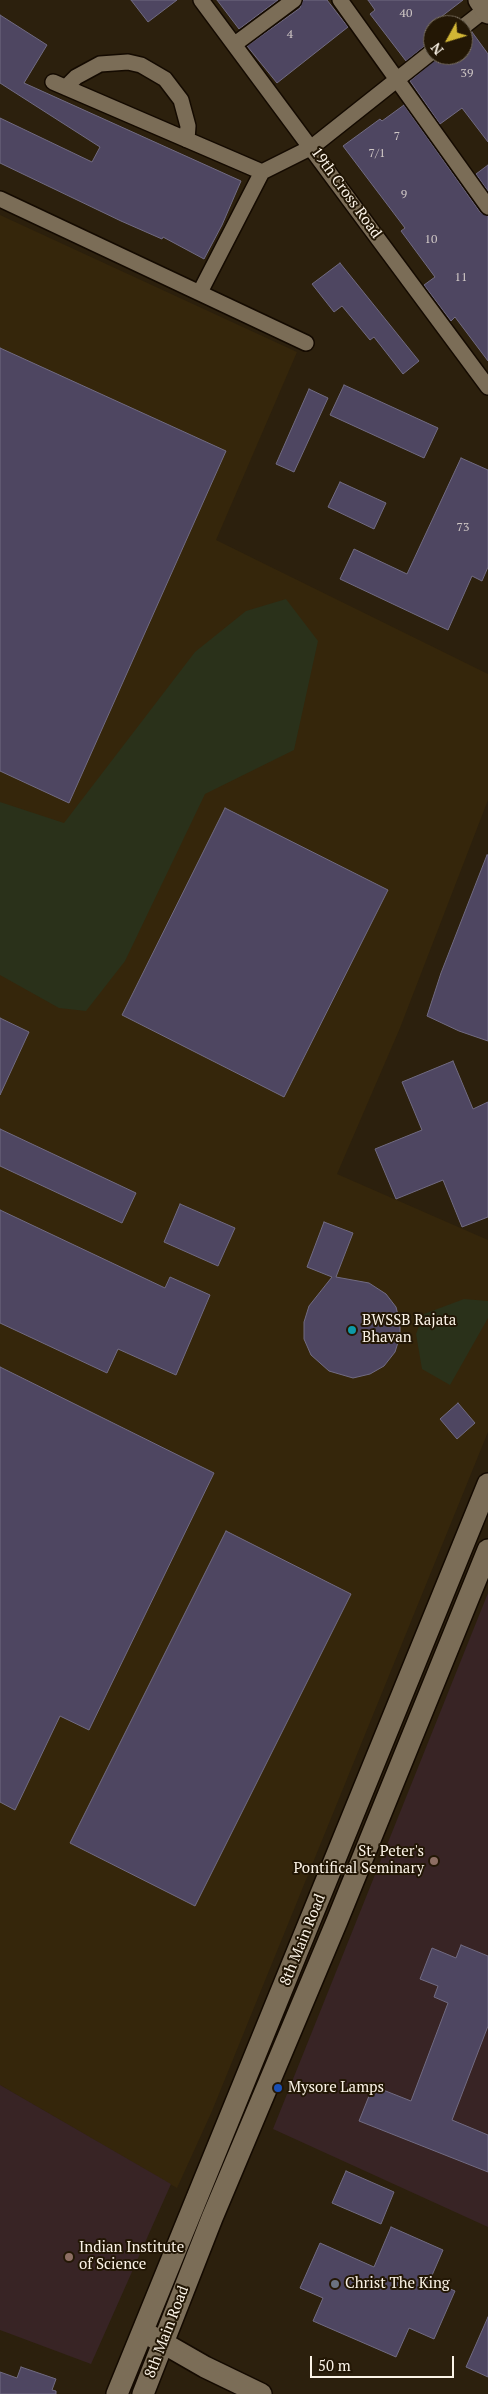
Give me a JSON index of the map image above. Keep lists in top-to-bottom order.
{
  "streets": {
    "main road": ["8th Main Road"],
    "street": ["19th Cross Road"]
  },
  "places": [
    "BWSSB Rajata Bhavan",
    "St. Peter's Pontifical Seminary",
    "Mysore Lamps",
    "Indian Institute of Science",
    "Christ The King"
  ],
  "house_numbers": [
    "40",
    "4",
    "39",
    "7",
    "7/1",
    "9",
    "10",
    "11",
    "73"
  ],
  "scale_bar": "50 m",
  "north": "bottom left"
}
